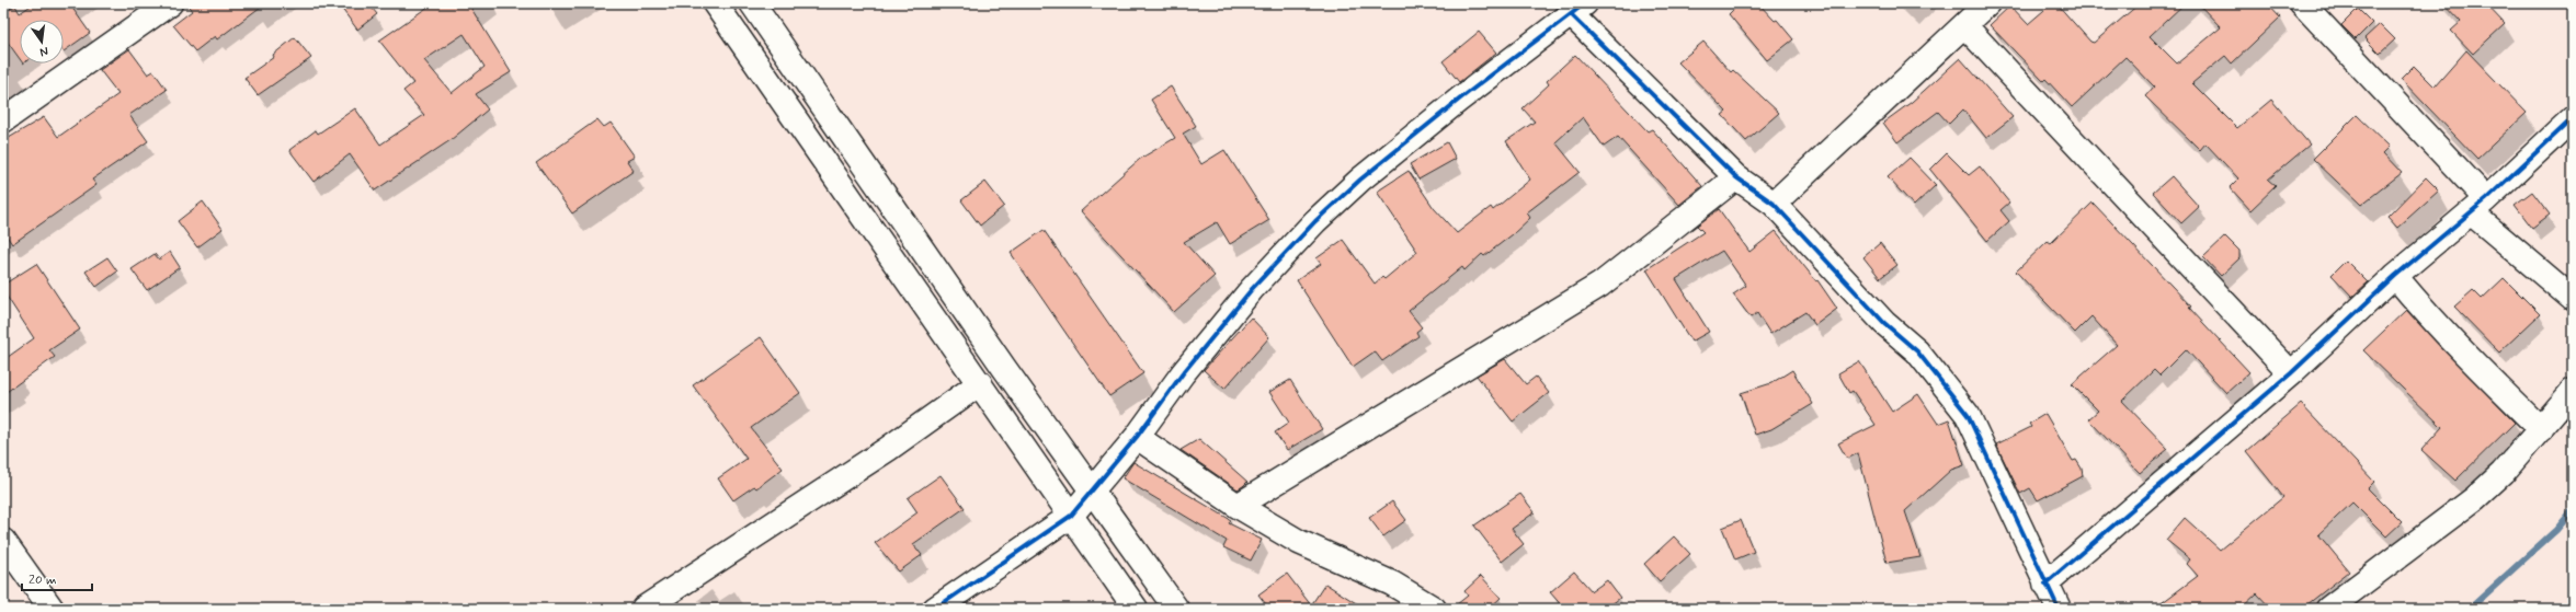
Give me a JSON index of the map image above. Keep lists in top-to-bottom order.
{
  "scale_bar": "20 m",
  "north": "bottom"
}
